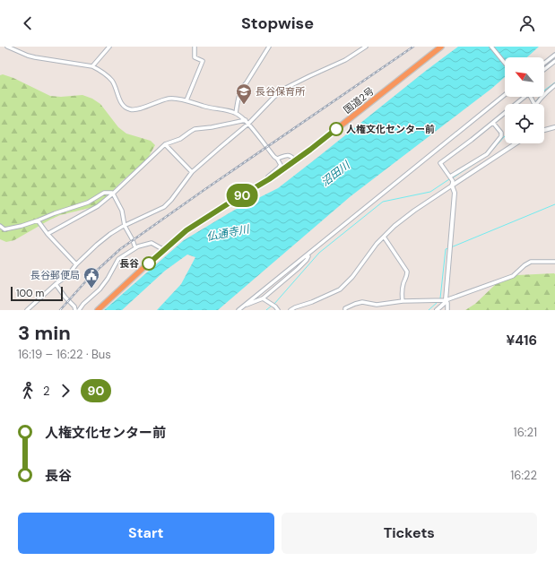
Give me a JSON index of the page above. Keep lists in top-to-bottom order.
{
  "streets": {
    "highway": ["国道2号"]
  },
  "water": ["沼田川", "仏通寺川"],
  "places": {
    "school or university": ["長谷保育所"],
    "other": ["人権文化センター前", "長谷"],
    "public building": ["長谷郵便局"]
  },
  "lines": ["bus line 90"],
  "scale_bar": "100 m",
  "north": "top left",
  "page": {
    "header": "Stopwise",
    "on_map": "90",
    "scale": "100 m",
    "heading": ["3 min", "16:19 – 16:22 · Bus", "¥416"],
    "legs": ["2", "90"],
    "list": [
      {
        "name": "人権文化センター前",
        "value": "16:21"
      },
      {
        "name": "長谷",
        "value": "16:22"
      }
    ],
    "buttons": ["Start", "Tickets"]
  }
}
